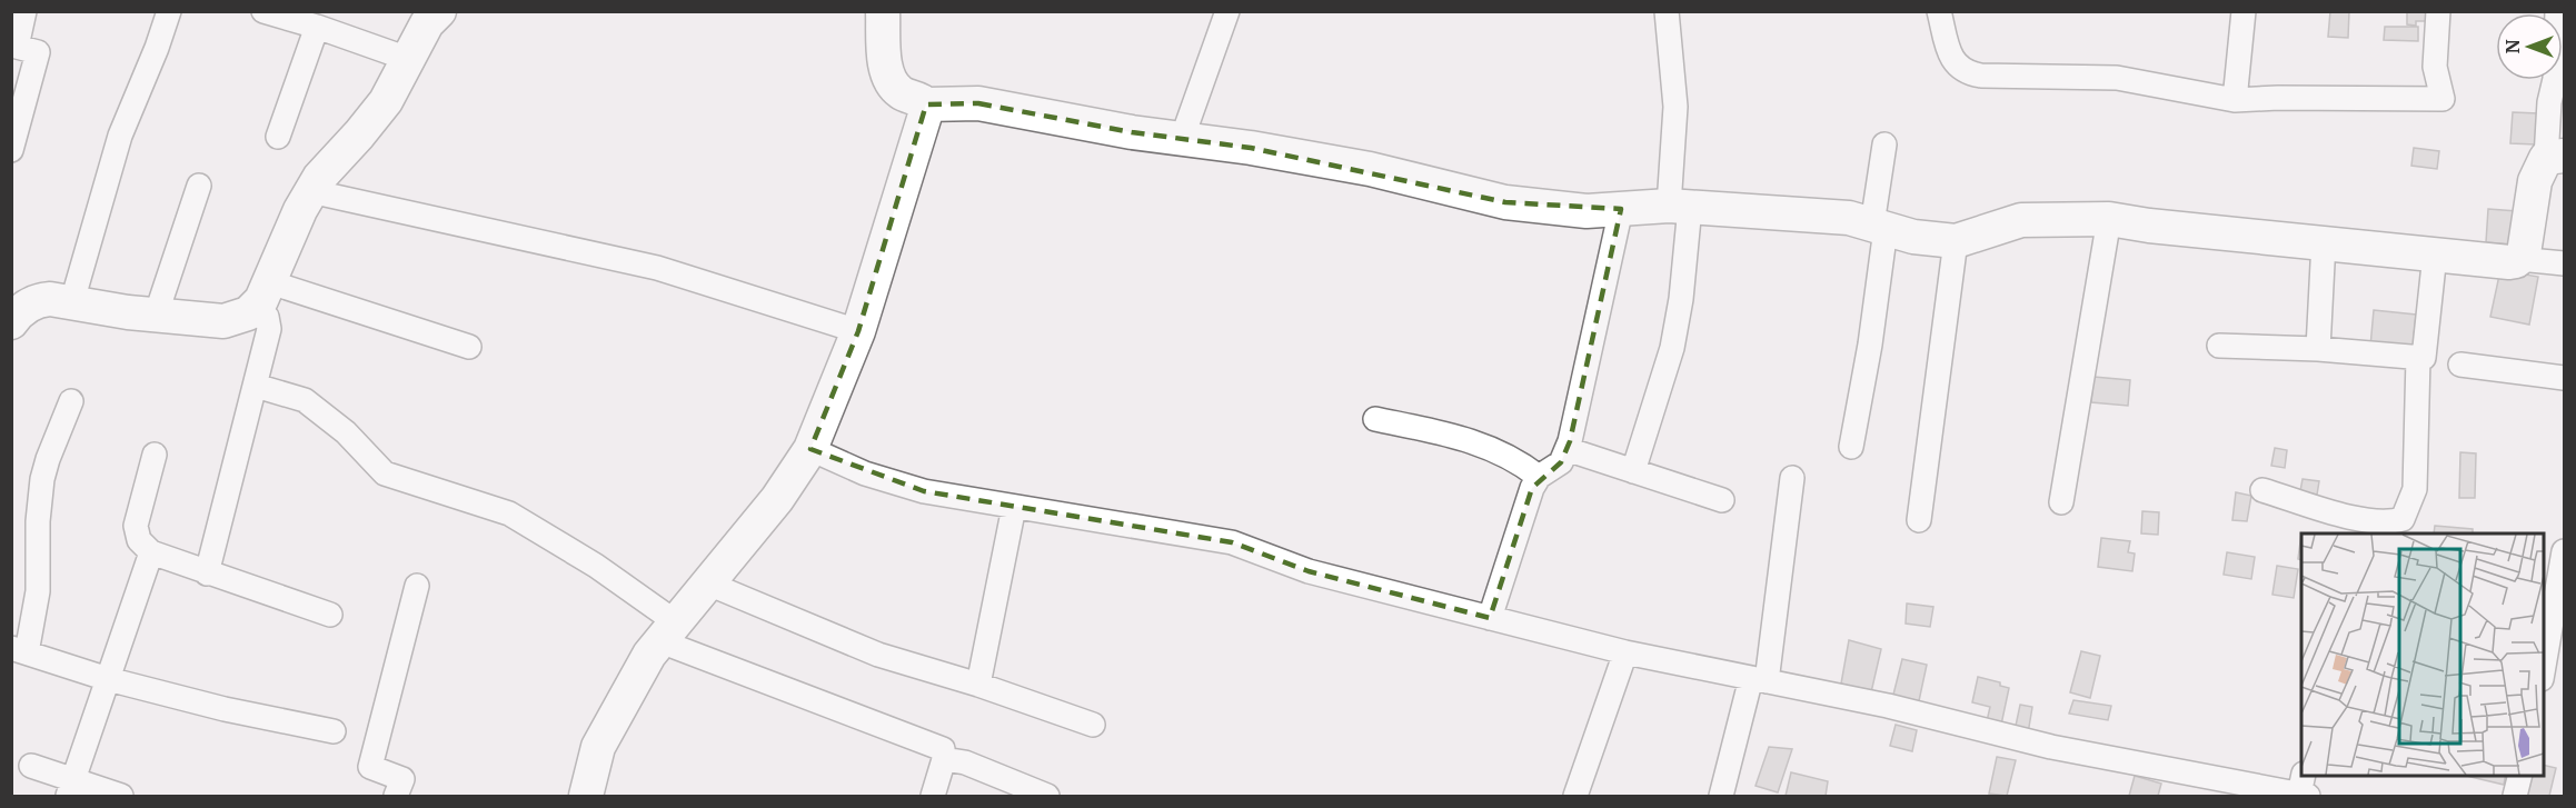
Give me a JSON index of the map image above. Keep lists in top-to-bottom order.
{
  "north": "left"
}
